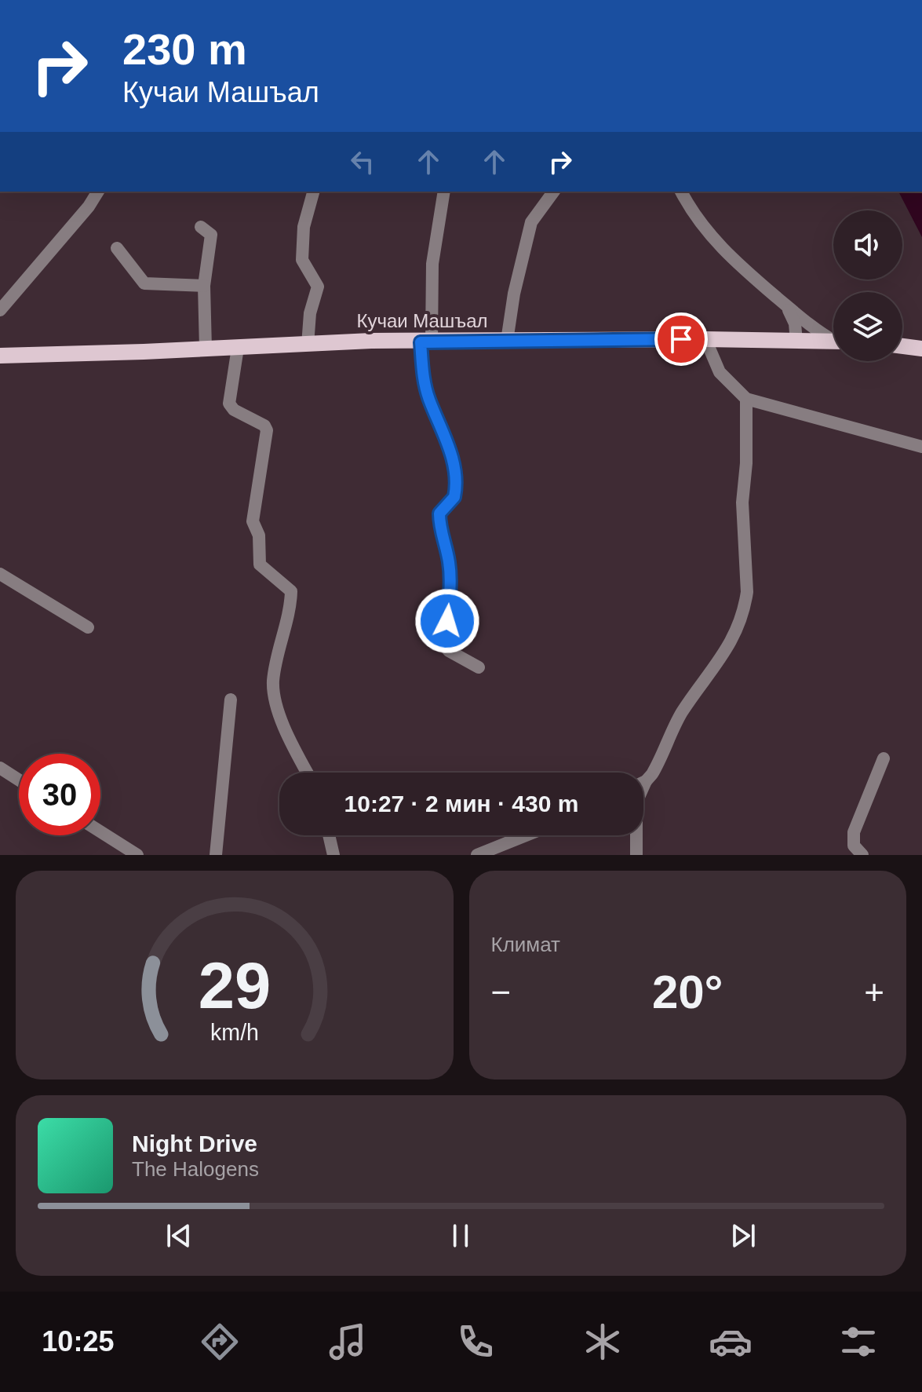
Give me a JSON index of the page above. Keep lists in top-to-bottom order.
{
  "streets": {
    "main road": ["Кучаи Машъал"]
  },
  "page": {
    "turn": ["230 m", "Кучаи Машъал"],
    "limit": "30",
    "trip": "10:27 · 2 мин · 430 m",
    "tile": "Климат",
    "heat": ["−", "20°", "+"],
    "song": ["Night Drive", "The Halogens"],
    "tabs": "10:25",
    "gauge": ["29", "km/h"]
  }
}
